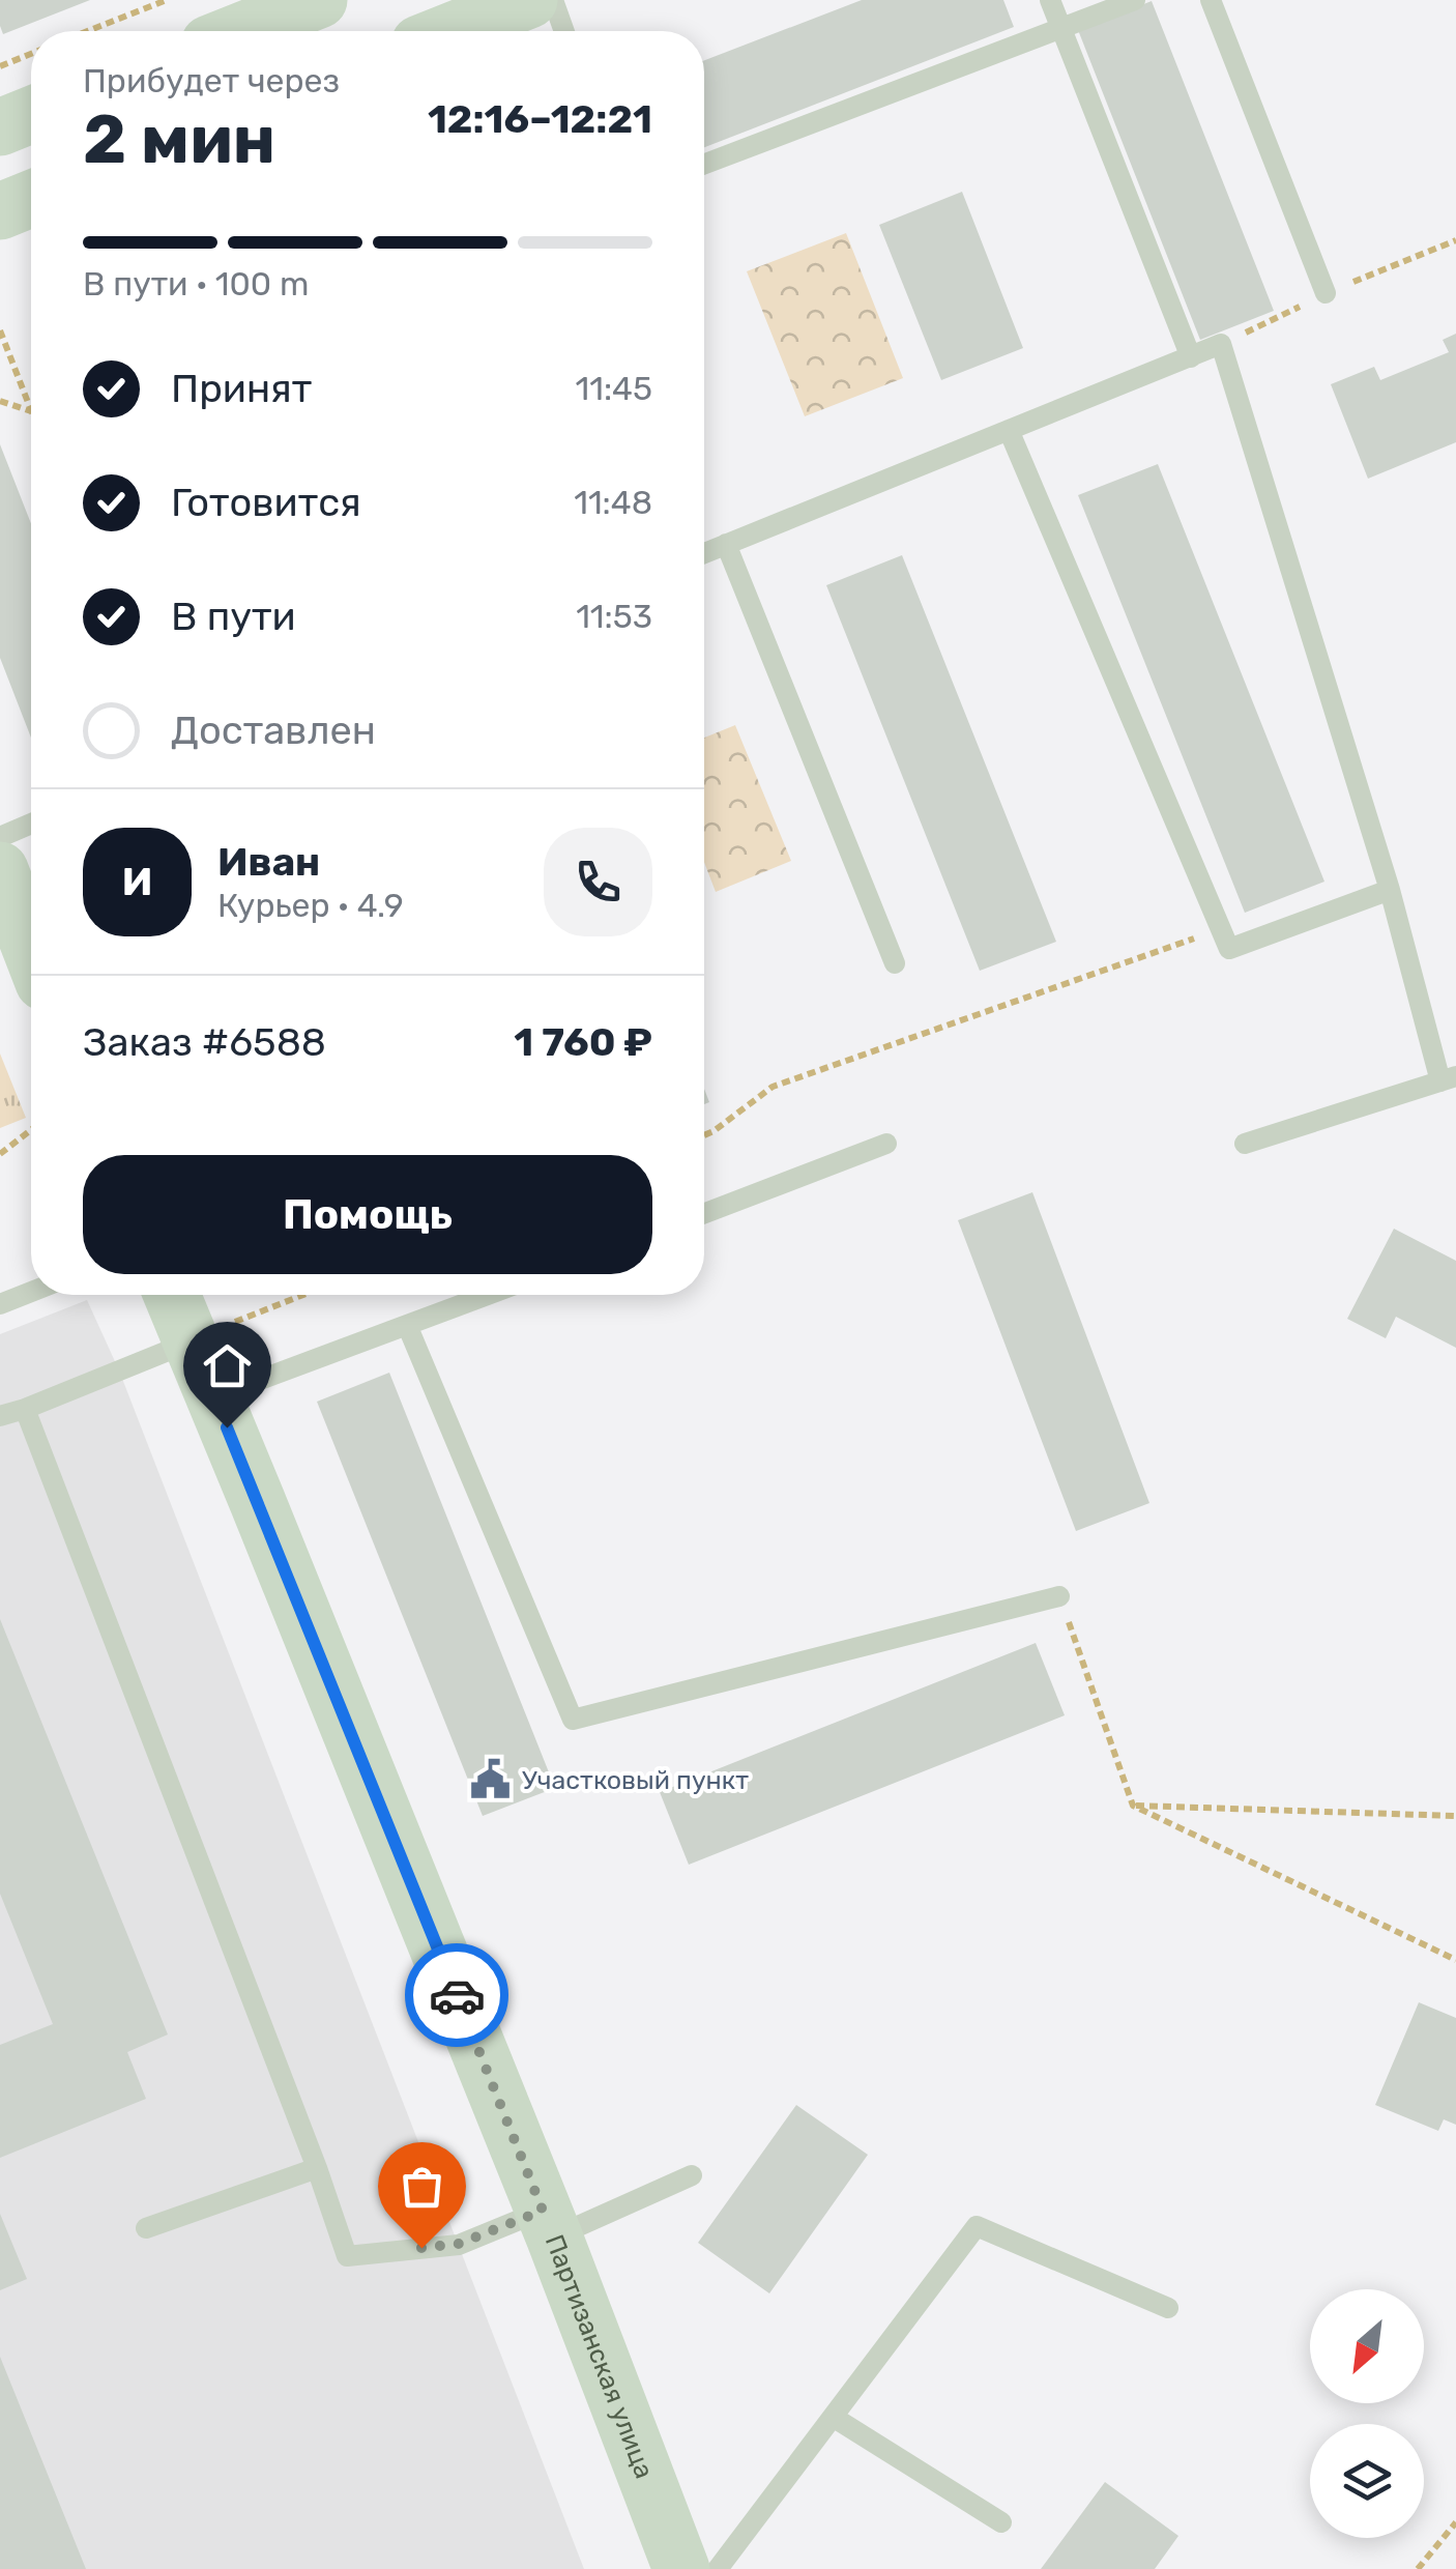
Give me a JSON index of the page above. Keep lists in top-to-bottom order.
{
  "streets": {
    "street": ["Партизанская улица"]
  },
  "places": {
    "public building": ["Участковый пункт"]
  },
  "north": "bottom left",
  "page": {
    "heading": ["2 мин", "Прибудет через", "12:16–12:21"],
    "panel": [
      "Иван",
      "Курьер · 4.9",
      "Заказ #6588",
      "1 760 ₽"
    ],
    "bar": "В пути · 100 m",
    "list": [
      ["Принят", "11:45"],
      ["Готовится", "11:48"],
      ["В пути", "11:53"],
      "Доставлен"
    ],
    "round": "И",
    "buttons": "Помощь"
  }
}
